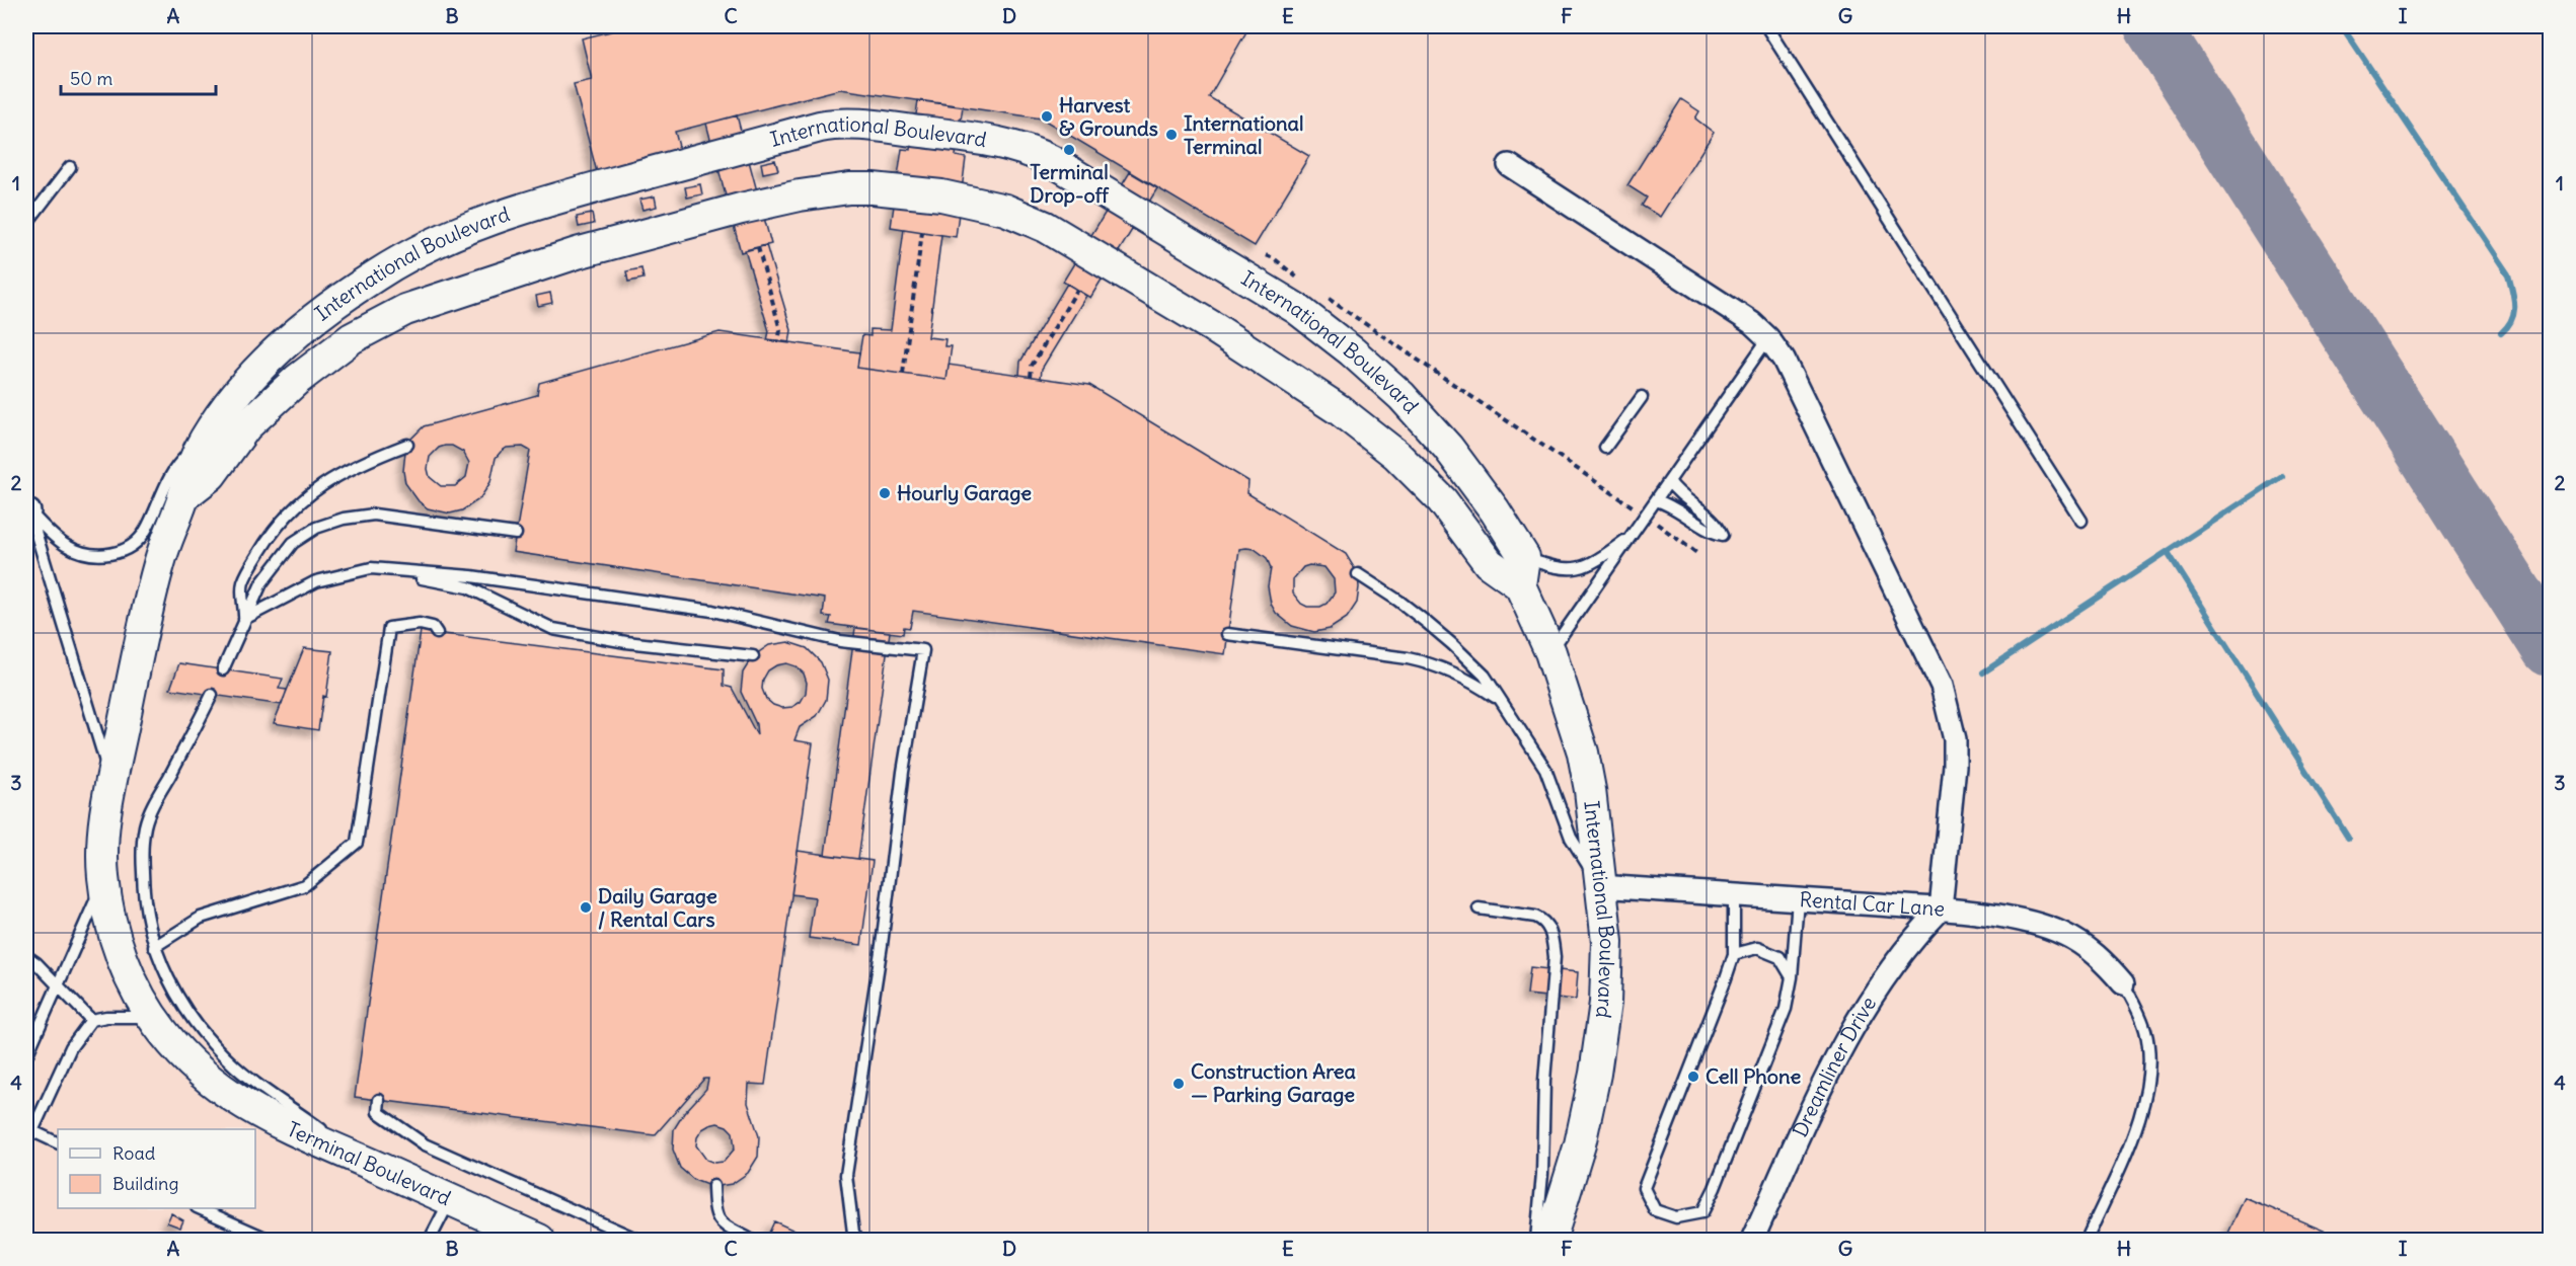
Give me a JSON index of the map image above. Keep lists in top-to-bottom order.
{
  "streets": {
    "main road": ["International Boulevard", "Terminal Boulevard"],
    "street": ["Rental Car Lane", "Dreamliner Drive"]
  },
  "crossings": [
    ["International Boulevard", "Rental Car Lane"],
    ["International Boulevard", "Terminal Boulevard"],
    ["Rental Car Lane", "Dreamliner Drive"]
  ],
  "places": [
    "Harvest & Grounds",
    "International Terminal",
    "Terminal Drop-off",
    "Hourly Garage",
    "Daily Garage / Rental Cars",
    "Cell Phone",
    "Construction Area — Parking Garage"
  ],
  "legend": ["Road", "Building"],
  "scale_bar": "50 m",
  "grid": {
    "columns": [
      "A",
      "B",
      "C",
      "D",
      "E",
      "F",
      "G",
      "H",
      "I"
    ],
    "rows": [
      "1",
      "2",
      "3",
      "4"
    ]
  }
}
